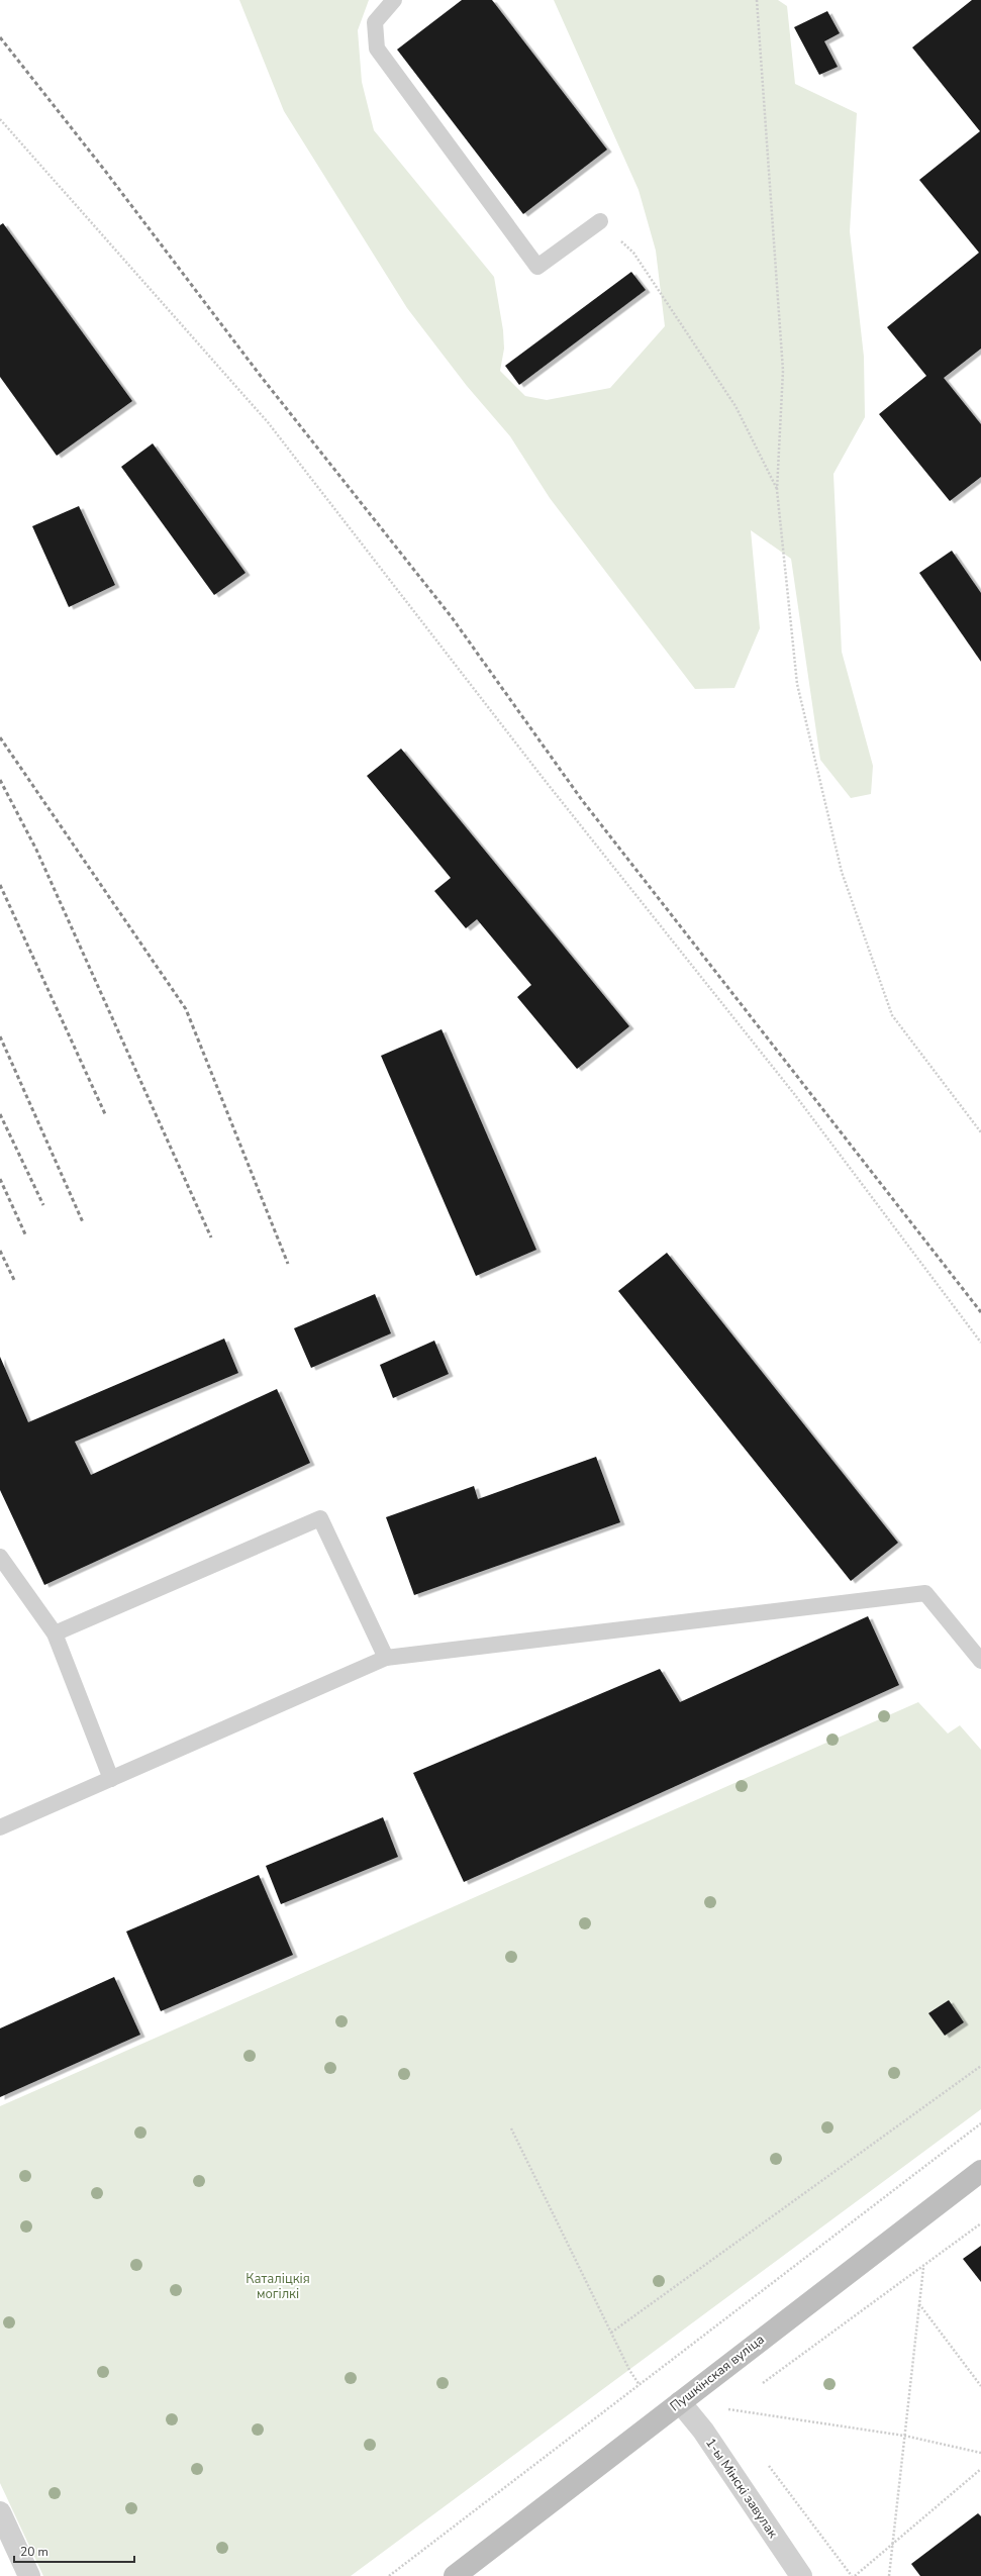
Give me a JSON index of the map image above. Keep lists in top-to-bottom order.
{
  "streets": {
    "main road": ["Пушкінская вуліца"],
    "street": ["1-ы Мінскі завулак"]
  },
  "crossings": [
    ["Пушкінская вуліца", "1-ы Мінскі завулак"]
  ],
  "parks": ["Каталіцкія могілкі"],
  "scale_bar": "20 m"
}
